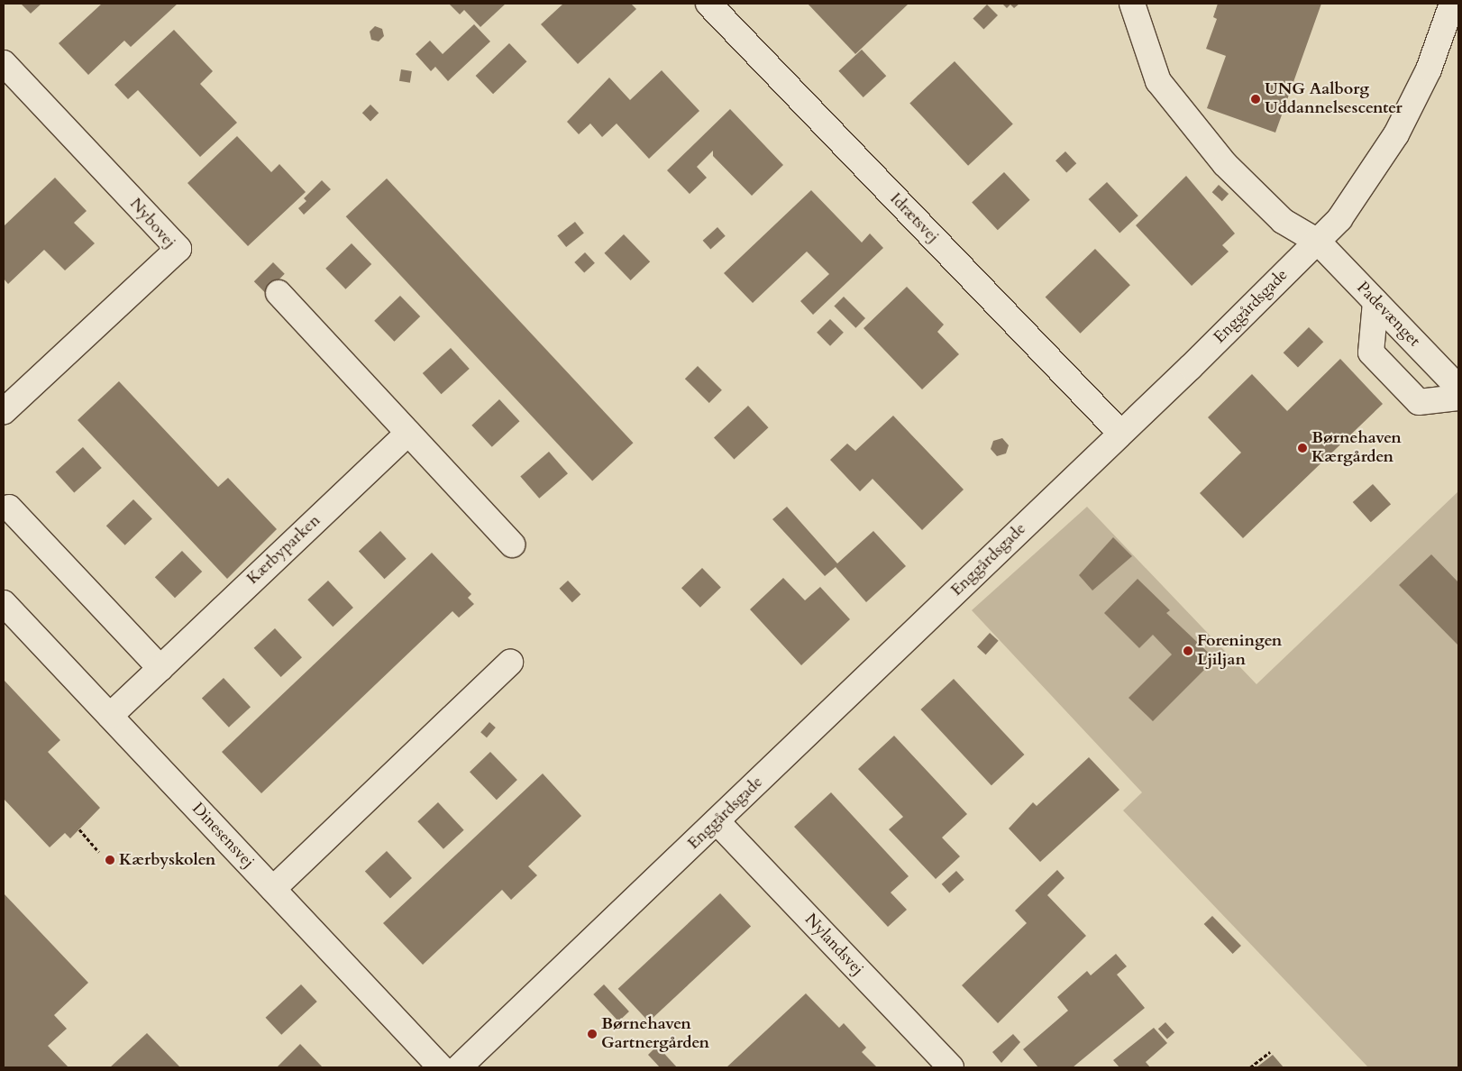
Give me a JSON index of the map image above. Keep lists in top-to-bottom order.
{
  "streets": {
    "street": [
      "Idrætsvej",
      "Nybovej",
      "Enggårdsgade",
      "Padevænget",
      "Kærbyparken",
      "Dinesensvej",
      "Nylandsvej"
    ]
  },
  "crossings": [
    ["Idrætsvej", "Enggårdsgade"],
    ["Enggårdsgade", "Padevænget"],
    ["Enggårdsgade", "Nylandsvej"],
    ["Kærbyparken", "Dinesensvej"]
  ],
  "places": [
    "UNG Aalborg Uddannelsescenter",
    "Børnehaven Kærgården",
    "Foreningen Ljiljan",
    "Kærbyskolen",
    "Børnehaven Gartnergården"
  ]
}
